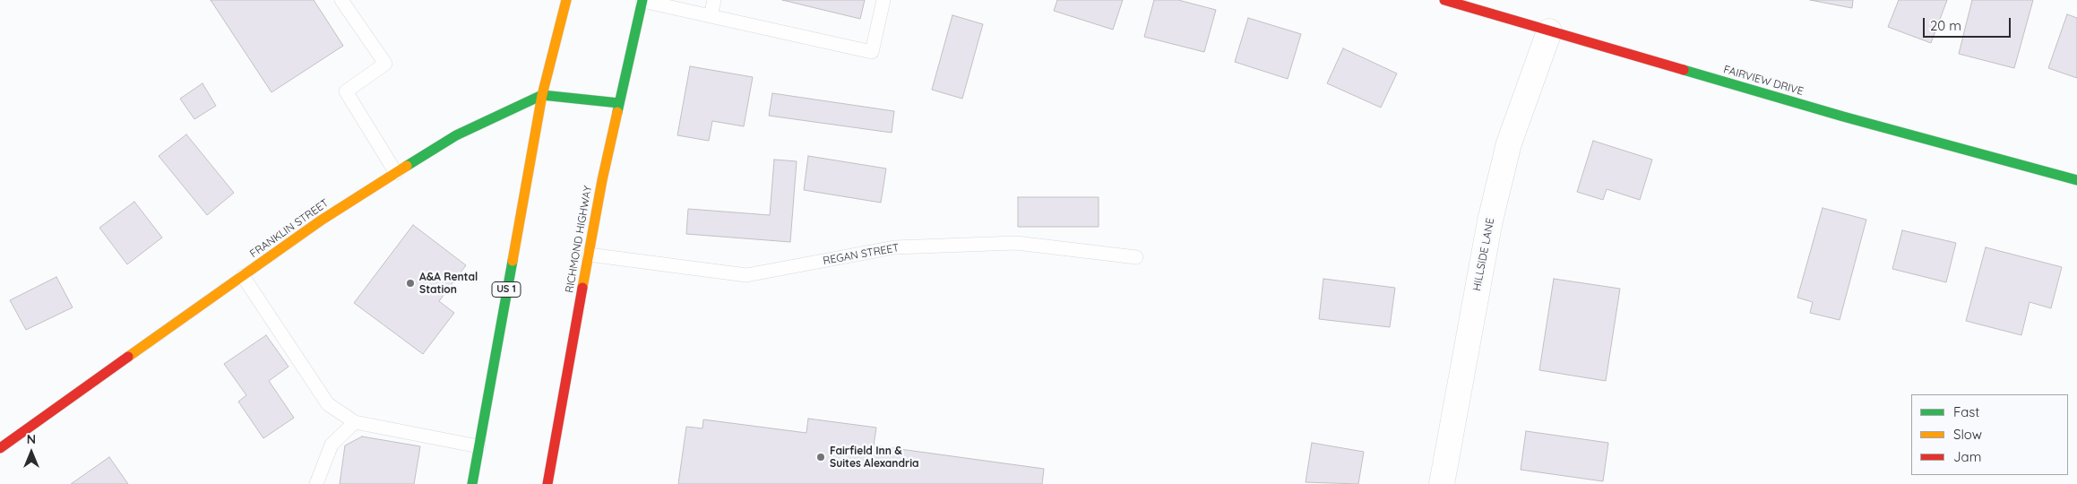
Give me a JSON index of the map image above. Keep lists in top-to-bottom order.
{
  "streets": {
    "main road": [
      "FAIRVIEW DRIVE",
      "FRANKLIN STREET",
      "RICHMOND HIGHWAY",
      "US 1"
    ],
    "street": ["HILLSIDE LANE"],
    "lane": ["REGAN STREET"]
  },
  "crossings": [
    ["FAIRVIEW DRIVE", "HILLSIDE LANE"],
    ["FRANKLIN STREET", "US 1"],
    ["RICHMOND HIGHWAY", "REGAN STREET"]
  ],
  "places": ["A&A Rental Station", "Fairfield Inn & Suites Alexandria"],
  "legend": ["Fast", "Slow", "Jam"],
  "scale_bar": "20 m",
  "north": "top"
}
